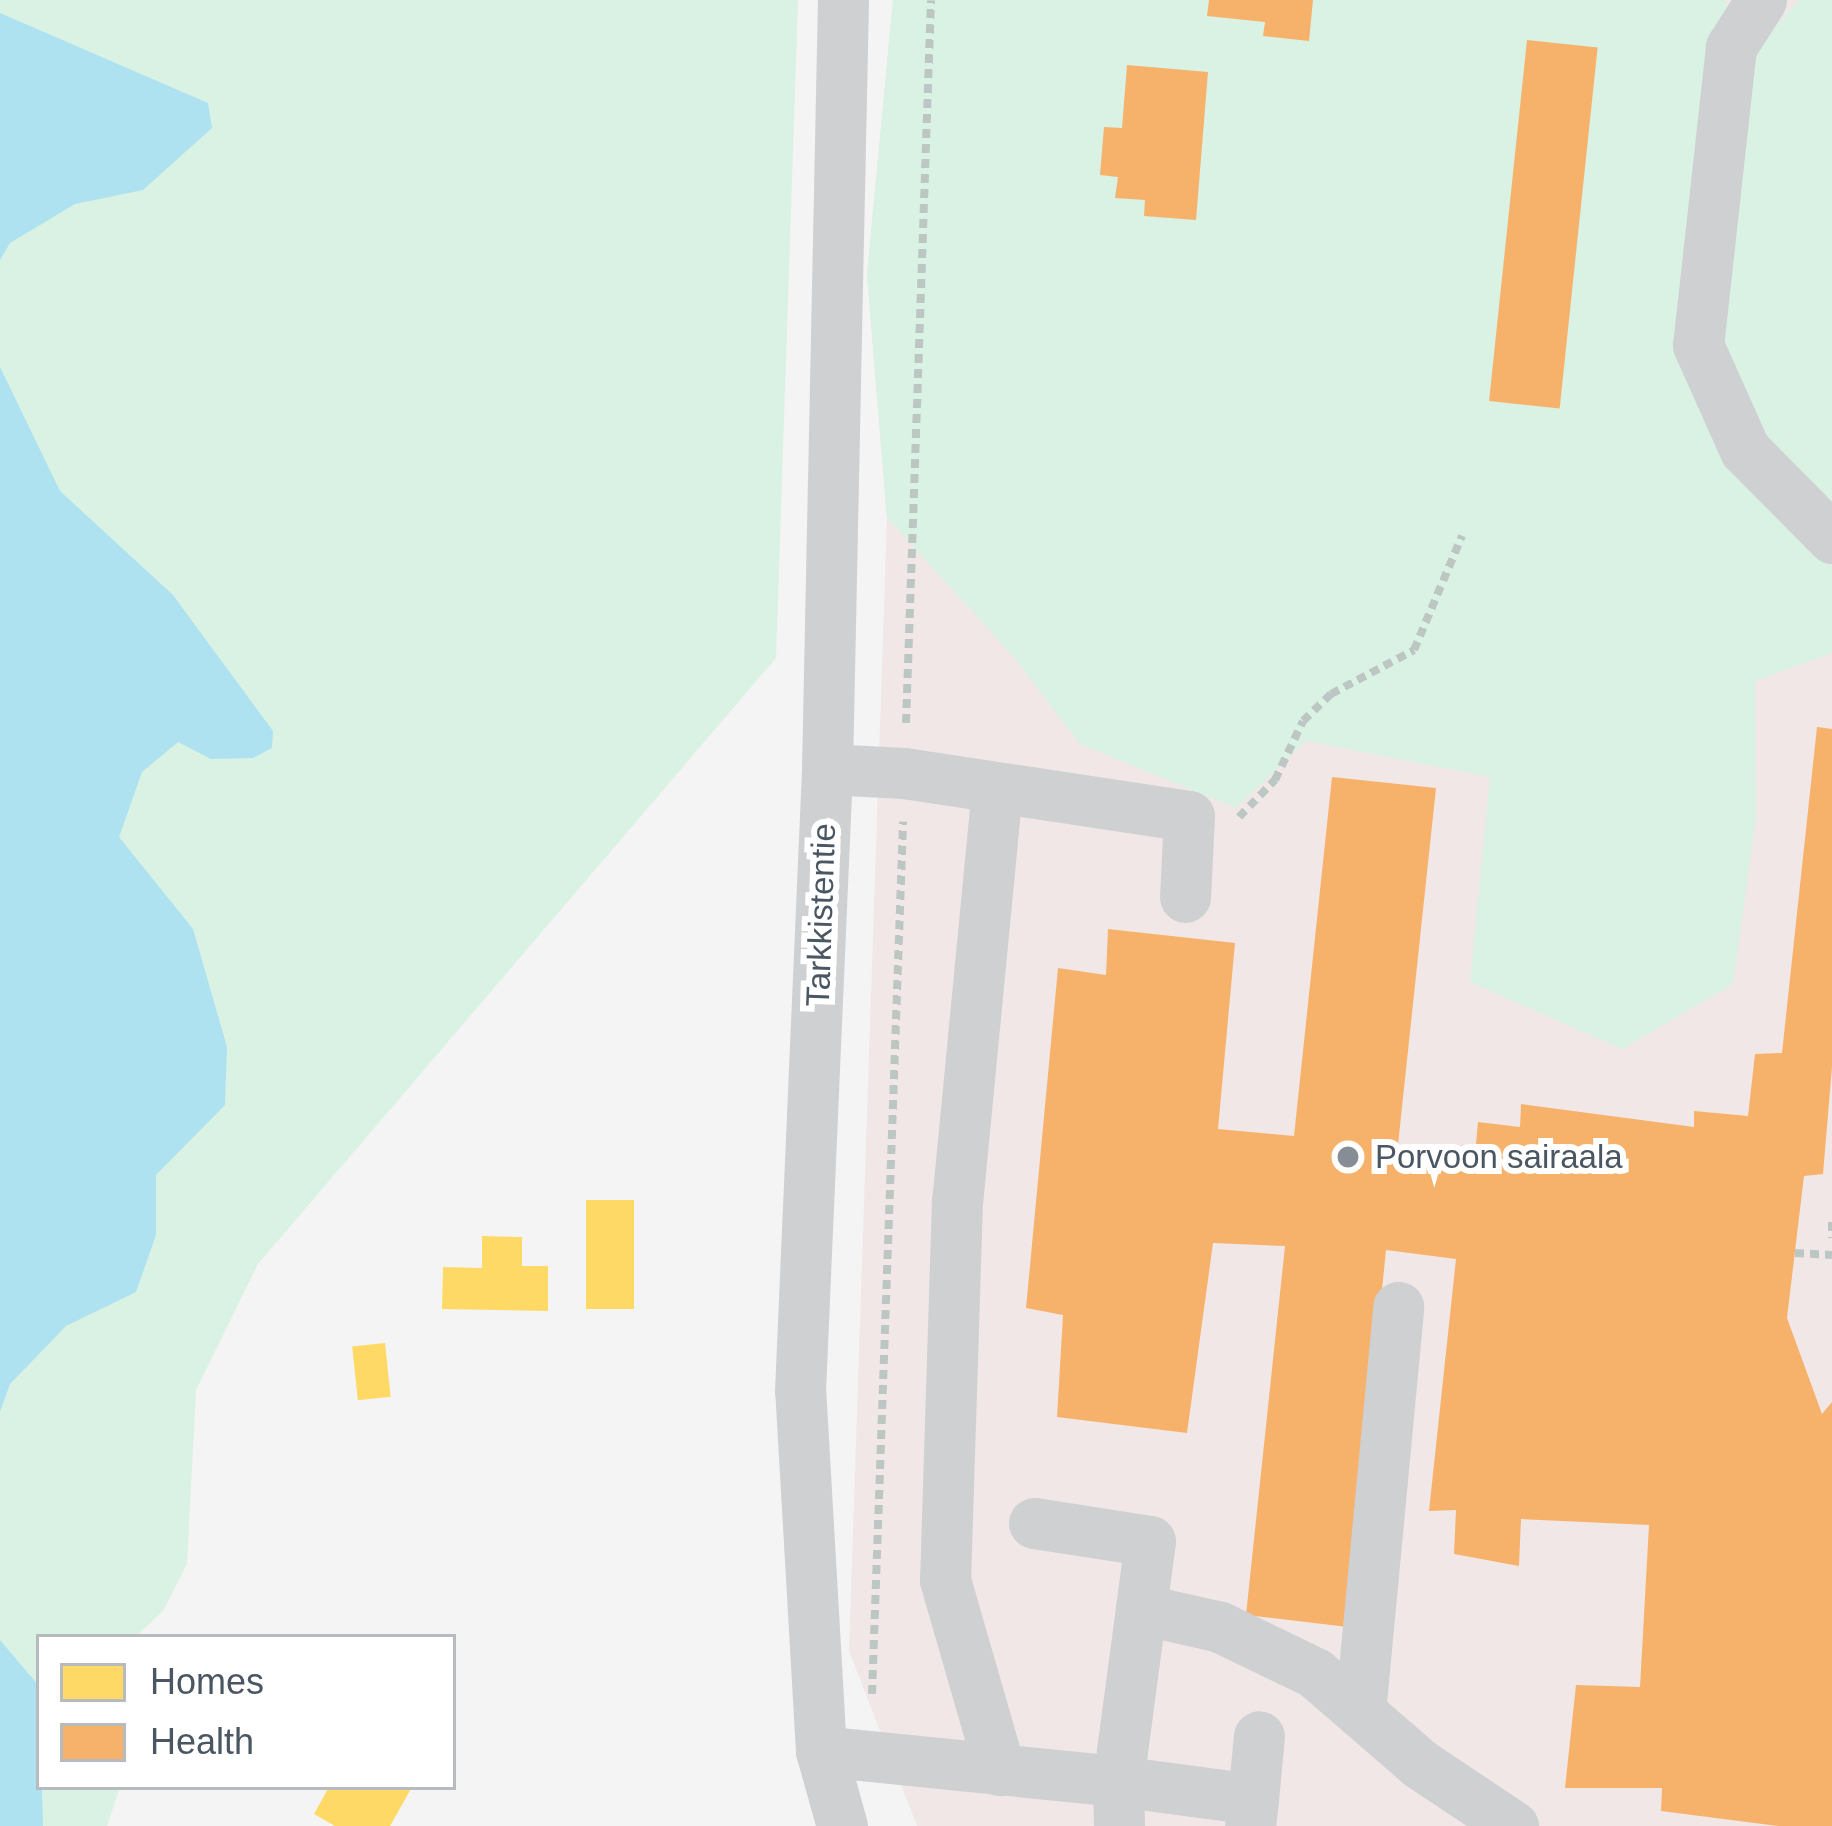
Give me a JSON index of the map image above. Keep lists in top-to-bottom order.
{
  "streets": {
    "street": ["Tarkkistentie"]
  },
  "places": ["Porvoon sairaala"],
  "legend": ["Homes", "Health"]
}
